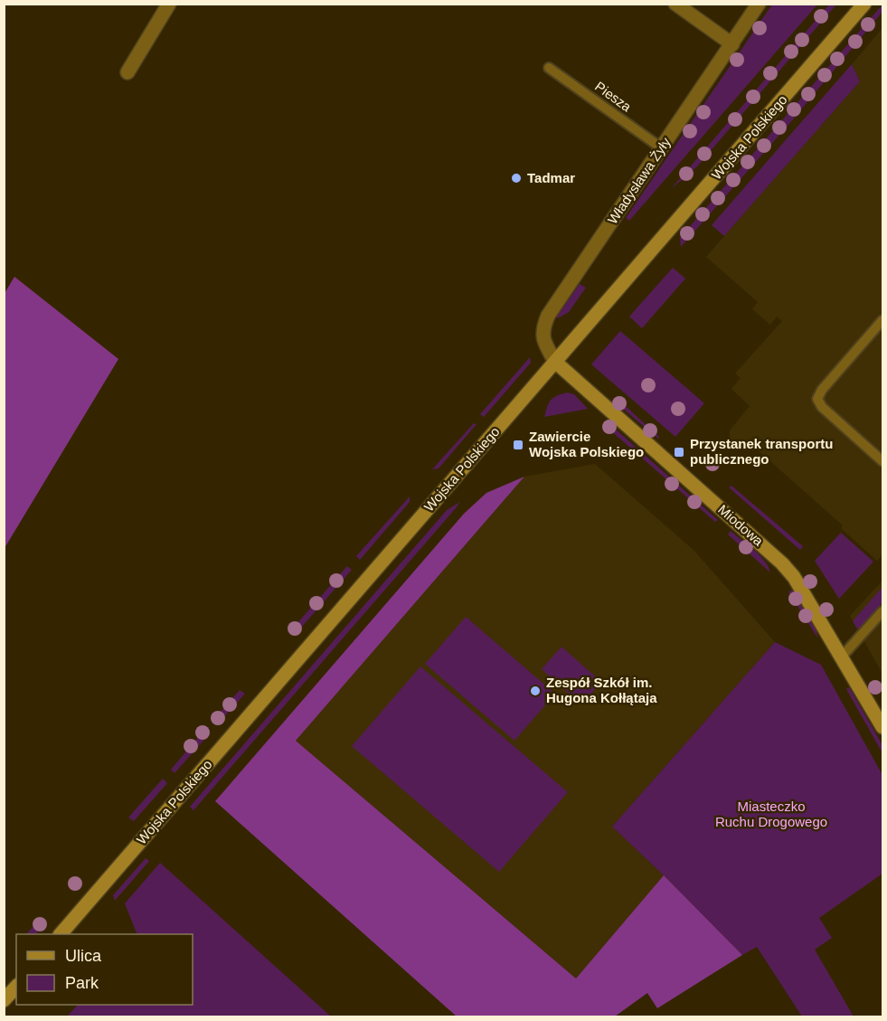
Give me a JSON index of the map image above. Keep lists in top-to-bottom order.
{
  "streets": {
    "main road": ["Wojska Polskiego", "Miodowa"],
    "street": ["Władysława Żyły"],
    "lane": ["Piesza"]
  },
  "crossings": [
    ["Piesza", "Władysława Żyły"],
    ["Wojska Polskiego", "Władysława Żyły"],
    ["Wojska Polskiego", "Miodowa"],
    ["Władysława Żyły", "Miodowa"]
  ],
  "parks": ["Miasteczko Ruchu Drogowego"],
  "places": {
    "other": ["Tadmar", "Zespół Szkół im. Hugona Kołłątaja"],
    "transit": ["Zawiercie Wojska Polskiego", "Przystanek transportu publicznego"]
  },
  "legend": ["Ulica", "Park"]
}
